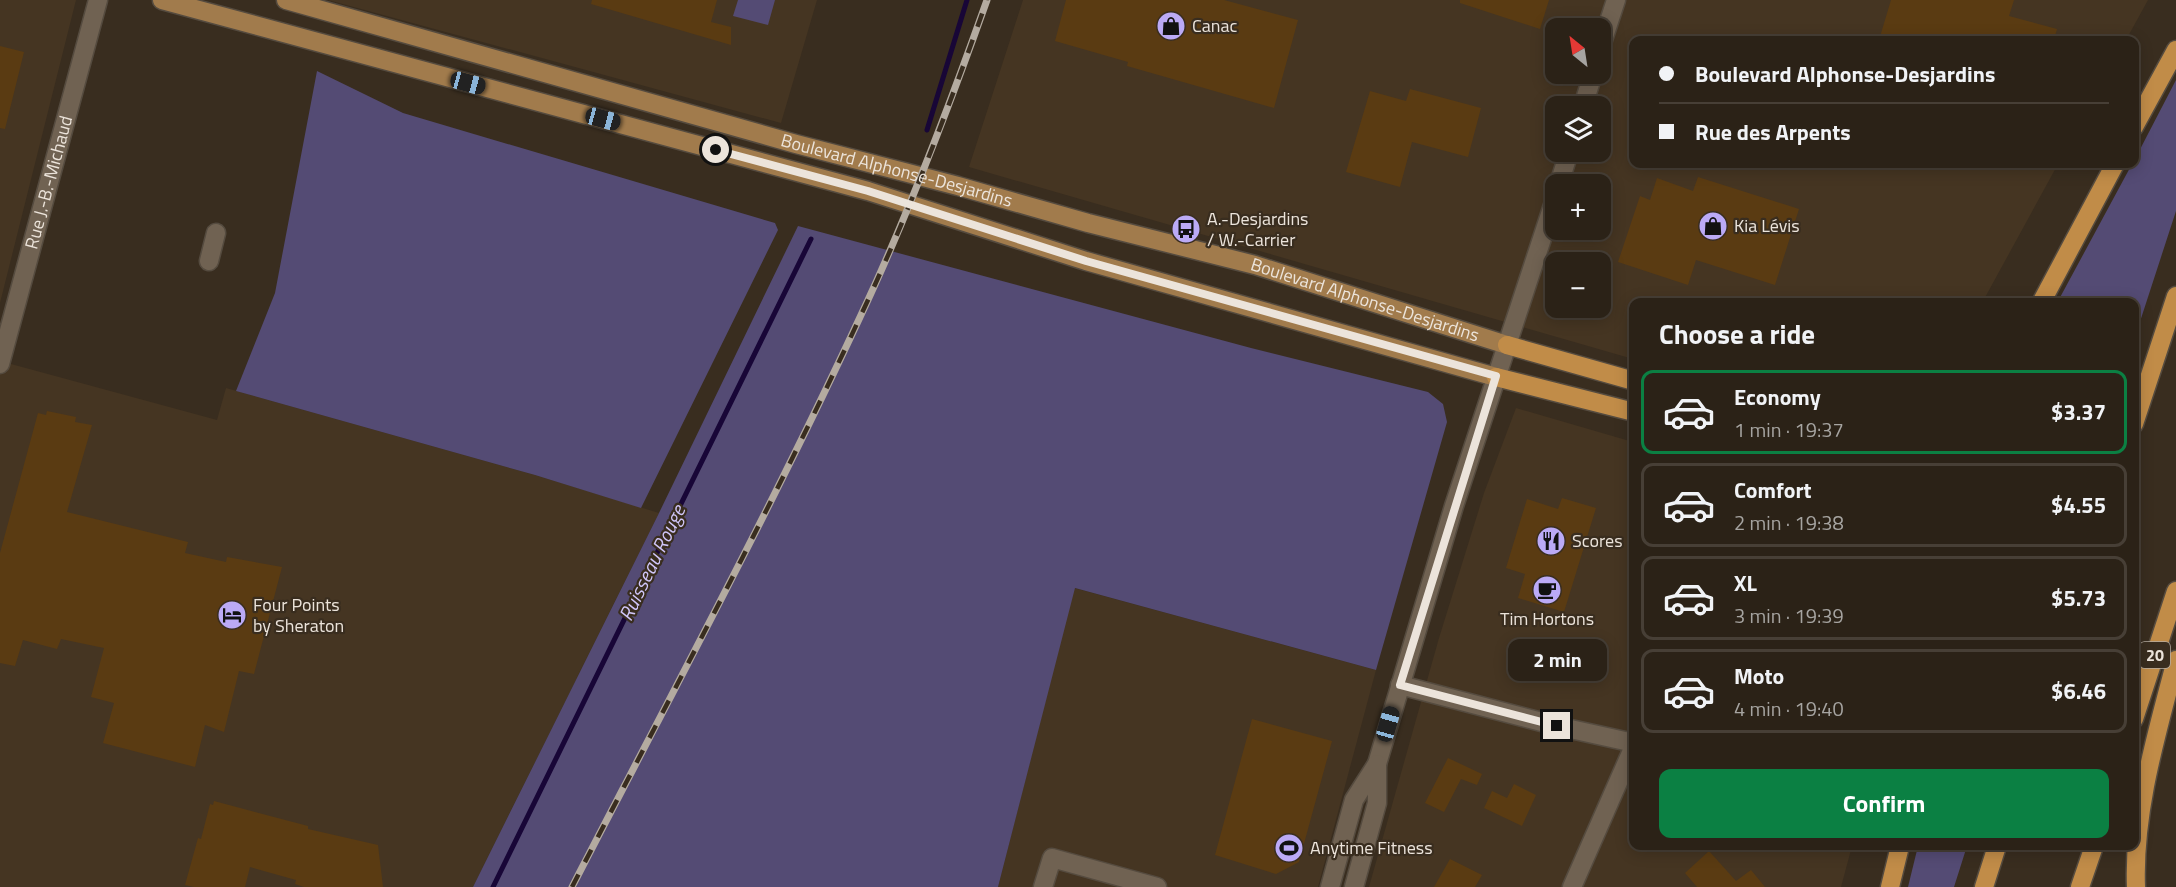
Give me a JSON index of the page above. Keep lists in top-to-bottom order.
{
  "streets": {
    "highway": ["20"],
    "main road": ["Boulevard Alphonse-Desjardins"],
    "street": ["Rue J.-B.-Michaud"]
  },
  "water": ["Ruisseau Rouge"],
  "places": {
    "shop": ["Canac", "Kia Lévis"],
    "bus stop": ["A.-Desjardins / W.-Carrier"],
    "restaurant": ["Scores"],
    "cafe": ["Tim Hortons"],
    "hotel": ["Four Points by Sheraton"],
    "sports": ["Anytime Fitness"]
  },
  "north": "top left",
  "page": {
    "map_buttons": ["+", "−"],
    "banner": ["Boulevard Alphonse-Desjardins", "Rue des Arpents"],
    "heading": "Choose a ride",
    "list": [
      {
        "name": "Economy",
        "note": "1 min · 19:37",
        "value": "$3.37"
      },
      {
        "name": "Comfort",
        "note": "2 min · 19:38",
        "value": "$4.55"
      },
      {
        "name": "XL",
        "note": "3 min · 19:39",
        "value": "$5.73"
      },
      {
        "name": "Moto",
        "note": "4 min · 19:40",
        "value": "$6.46"
      }
    ],
    "bubble": "2 min",
    "buttons": "Confirm"
  }
}
